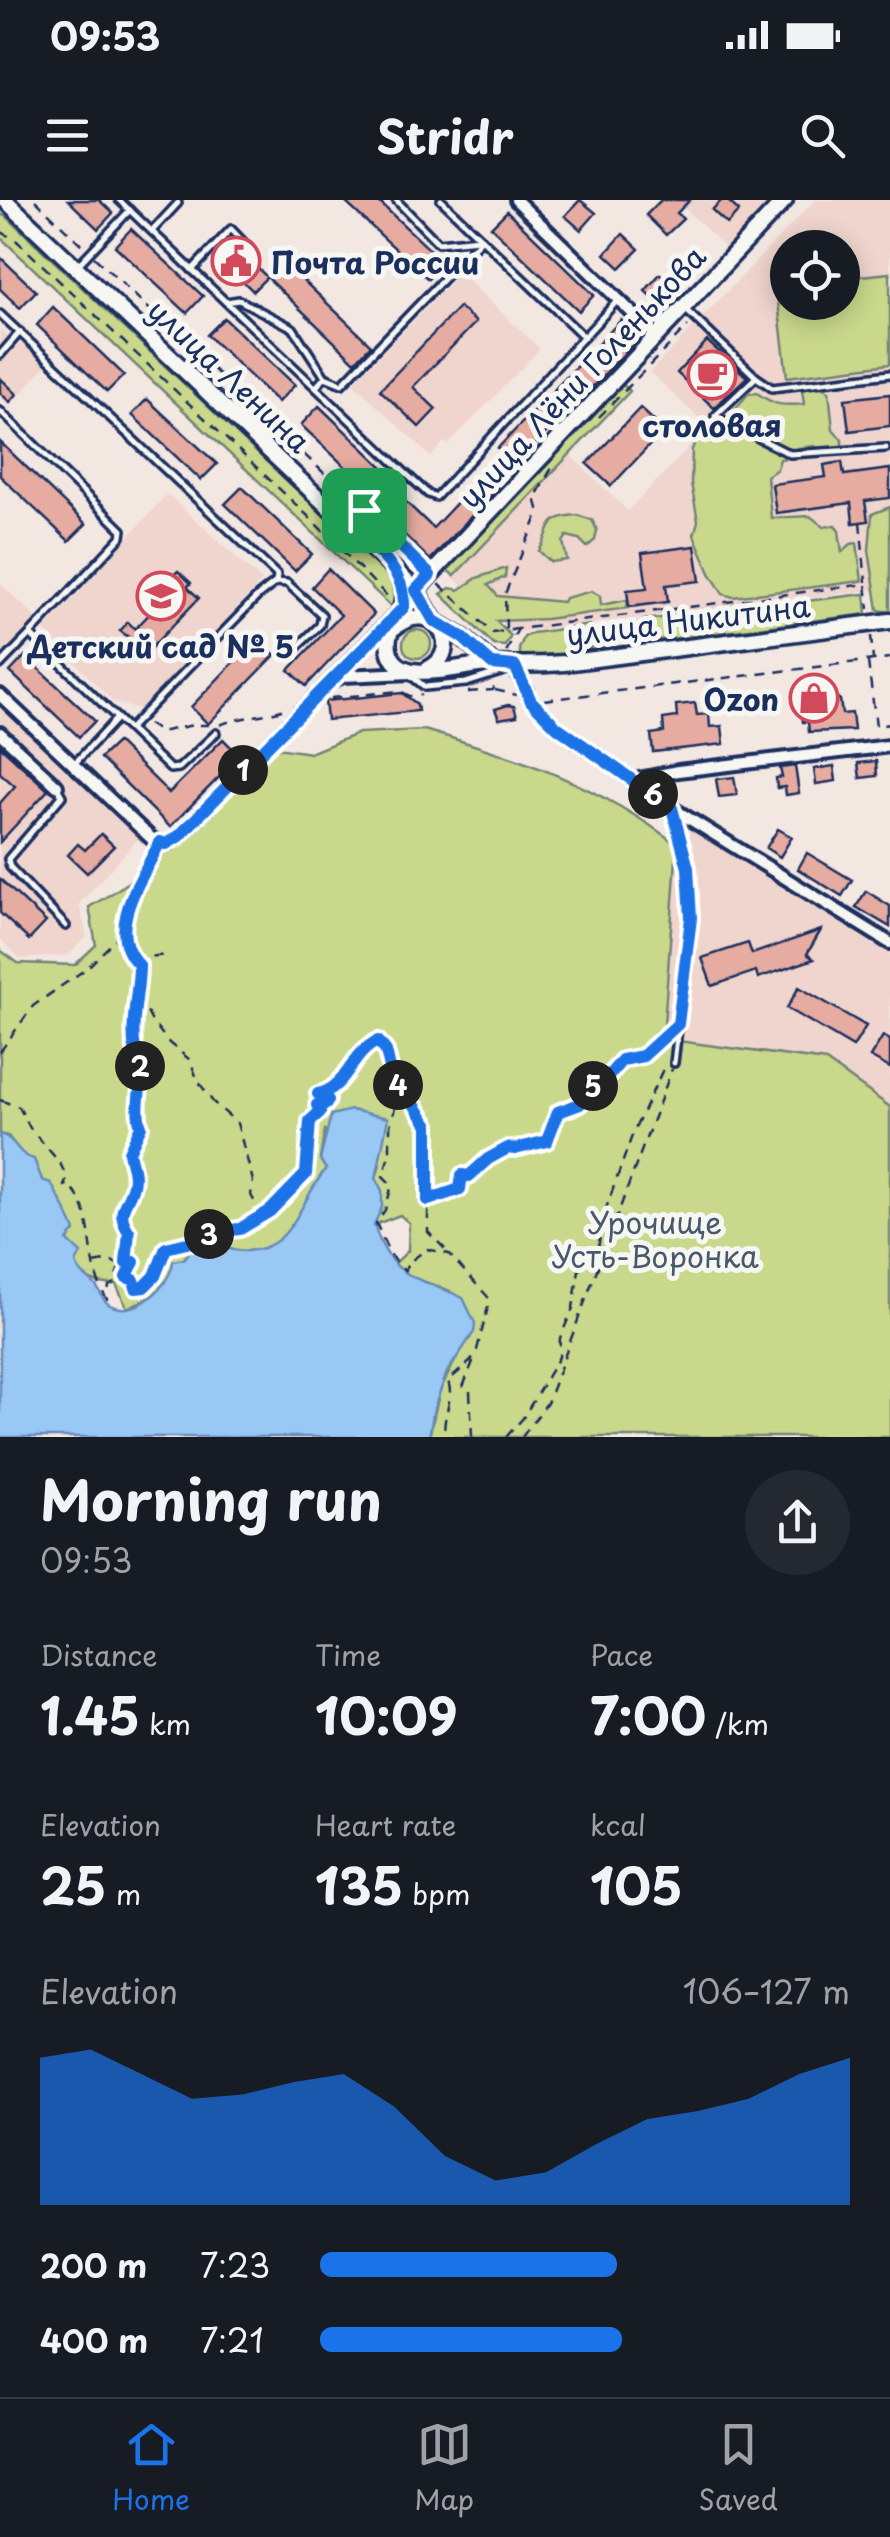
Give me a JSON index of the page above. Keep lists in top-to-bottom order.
{
  "streets": {
    "main road": ["улица Ленина", "улица Лёни Голенькова", "улица Никитина"]
  },
  "crossings": [
    ["улица Ленина", "улица Лёни Голенькова"],
    ["улица Ленина", "улица Никитина"]
  ],
  "parks": ["Урочище Усть-Воронка"],
  "places": {
    "public building": ["Почта России"],
    "cafe": ["столовая"],
    "school or university": ["Детский сад № 5"],
    "shop": ["Ozon"]
  },
  "page": {
    "status": "09:53",
    "header": "Stridr",
    "pins": [
      "1",
      "6",
      "2",
      "4",
      "5",
      "3"
    ],
    "heading": ["Morning run", "09:53"],
    "stats": [
      ["Distance", "1.45 km"],
      ["Time", "10:09"],
      ["Pace", "7:00 /km"],
      ["Elevation", "25 m"],
      ["Heart rate", "135 bpm"],
      ["kcal", "105"]
    ],
    "chart": ["Elevation", "106–127 m"],
    "list": [
      {
        "name": "200 m",
        "note": "7:23"
      },
      {
        "name": "400 m",
        "note": "7:21"
      }
    ],
    "tabs": ["Home", "Map", "Saved"]
  }
}
